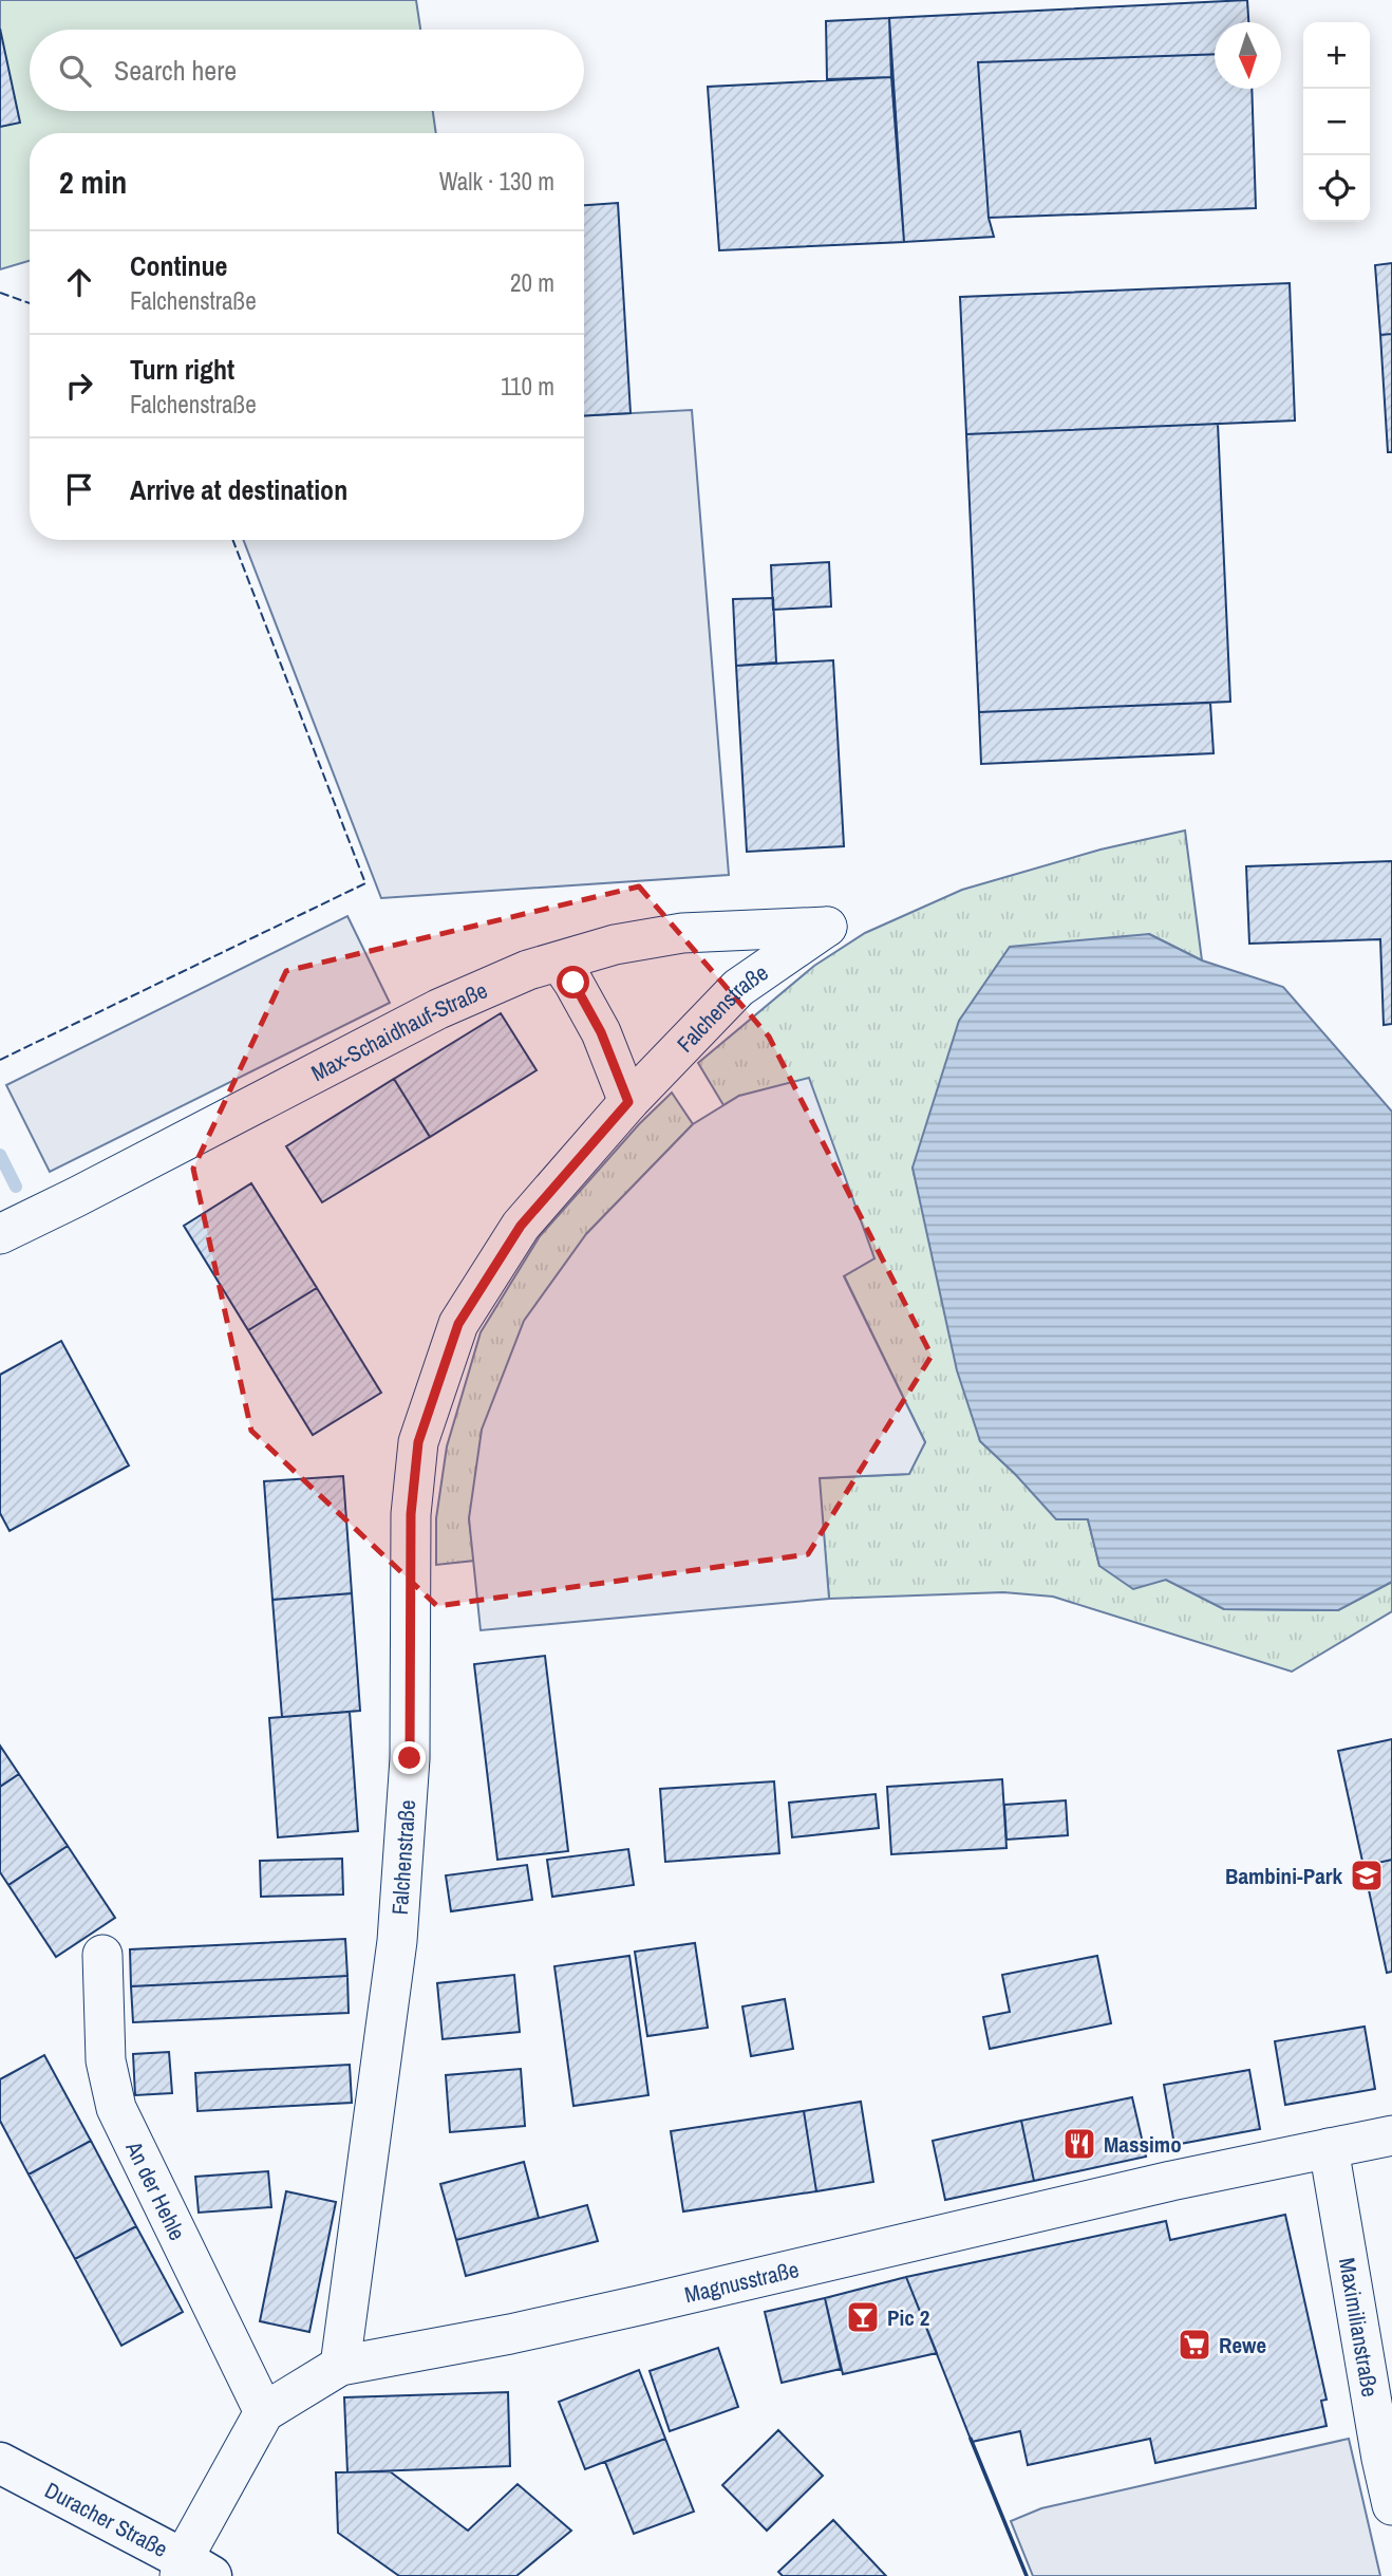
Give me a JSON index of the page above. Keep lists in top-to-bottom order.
{
  "streets": {
    "main road": ["Duracher Straße"],
    "street": [
      "Falchenstraße",
      "Max-Schaidhauf-Straße",
      "An der Hehle",
      "Magnusstraße",
      "Maximilianstraße"
    ]
  },
  "crossings": [
    ["Falchenstraße", "Max-Schaidhauf-Straße"],
    ["Falchenstraße", "Magnusstraße"],
    ["An der Hehle", "Magnusstraße"],
    ["Magnusstraße", "Maximilianstraße"],
    ["Magnusstraße", "Duracher Straße"]
  ],
  "places": {
    "school or university": ["Bambini-Park"],
    "restaurant": ["Massimo"],
    "bar": ["Pic 2"],
    "supermarket": ["Rewe"]
  },
  "north": "bottom",
  "page": {
    "map_buttons": ["+", "−"],
    "search": "Search here",
    "heading": ["2 min", "Walk · 130 m"],
    "list": [
      ["Continue", "Falchenstraße", "20 m"],
      ["Turn right", "Falchenstraße", "110 m"],
      "Arrive at destination"
    ]
  }
}
